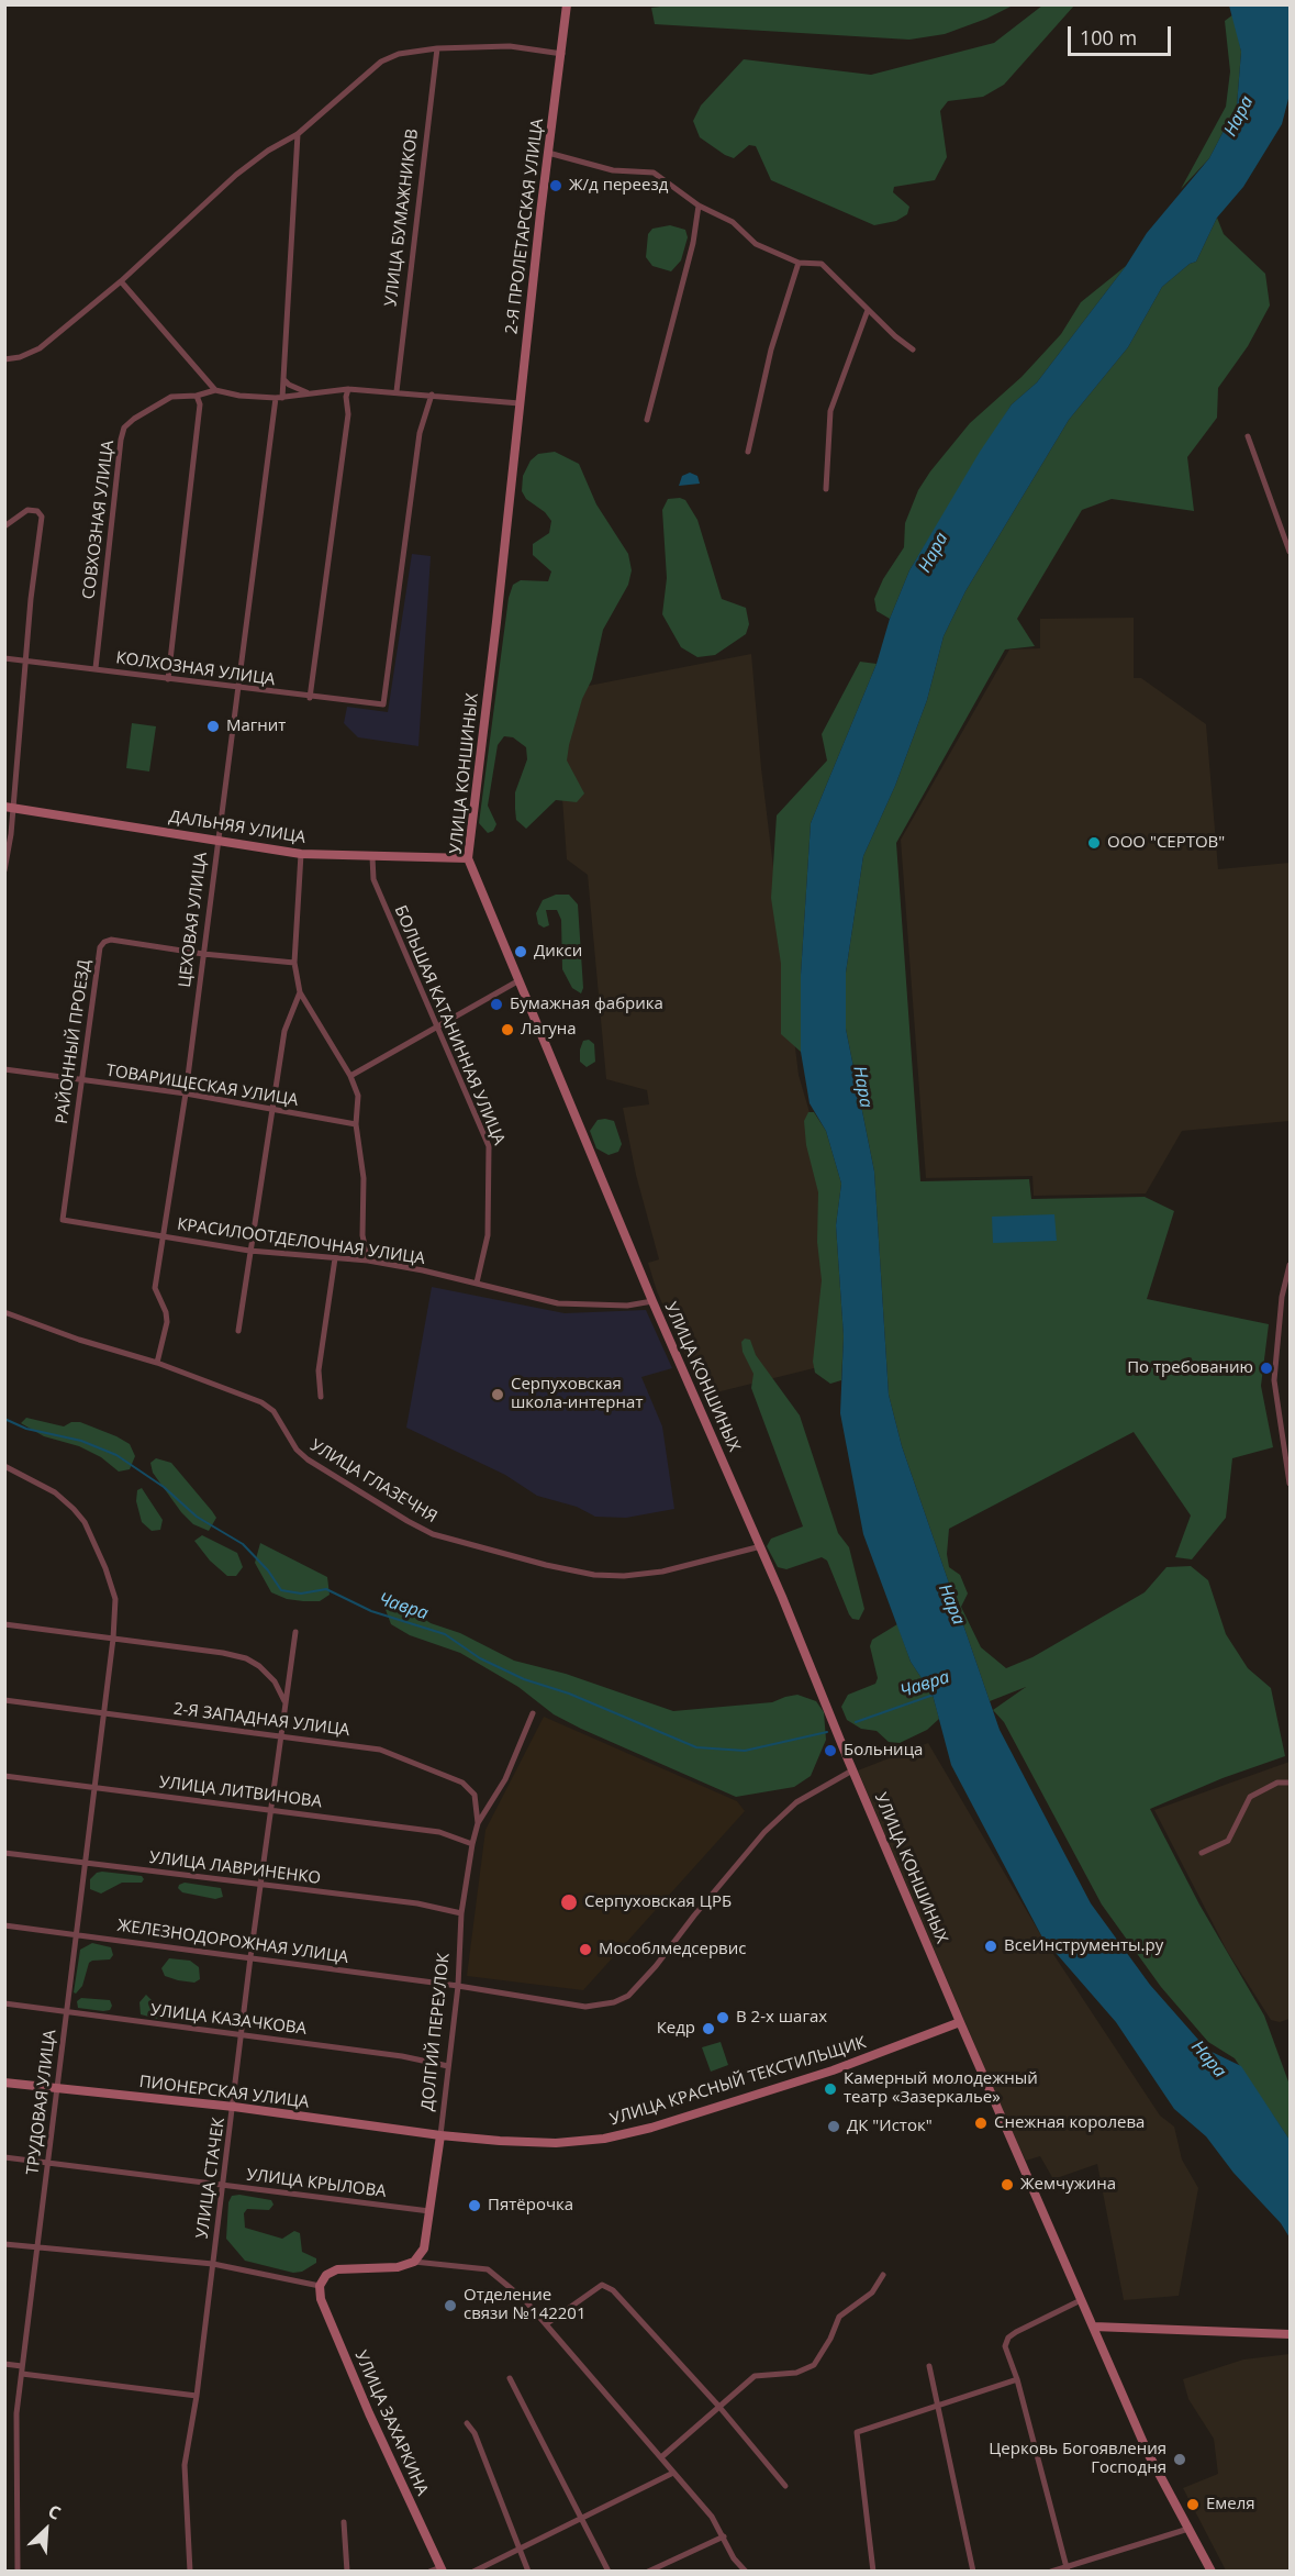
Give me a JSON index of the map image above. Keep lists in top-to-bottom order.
{
  "streets": {
    "main road": [
      "2-Я ПРОЛЕТАРСКАЯ УЛИЦА",
      "УЛИЦА КОНШИНЫХ",
      "ДАЛЬНЯЯ УЛИЦА",
      "ДОЛГИЙ ПЕРЕУЛОК",
      "УЛИЦА КРАСНЫЙ ТЕКСТИЛЬЩИК",
      "ПИОНЕРСКАЯ УЛИЦА",
      "УЛИЦА ЗАХАРКИНА"
    ],
    "street": [
      "УЛИЦА БУМАЖНИКОВ",
      "СОВХОЗНАЯ УЛИЦА",
      "КОЛХОЗНАЯ УЛИЦА",
      "ЦЕХОВАЯ УЛИЦА",
      "БОЛЬШАЯ КАТАНИННАЯ УЛИЦА",
      "РАЙОННЫЙ ПРОЕЗД",
      "ТОВАРИЩЕСКАЯ УЛИЦА",
      "КРАСИЛООТДЕЛОЧНАЯ УЛИЦА",
      "УЛИЦА ГЛАЗЕЧНЯ",
      "2-Я ЗАПАДНАЯ УЛИЦА",
      "УЛИЦА ЛИТВИНОВА",
      "УЛИЦА ЛАВРИНЕНКО",
      "ЖЕЛЕЗНОДОРОЖНАЯ УЛИЦА",
      "УЛИЦА КАЗАЧКОВА",
      "ТРУДОВАЯ УЛИЦА",
      "УЛИЦА СТАЧЕК",
      "УЛИЦА КРЫЛОВА"
    ]
  },
  "crossings": [
    ["УЛИЦА БУМАЖНИКОВ", "СОВХОЗНАЯ УЛИЦА"],
    ["2-Я ПРОЛЕТАРСКАЯ УЛИЦА", "СОВХОЗНАЯ УЛИЦА"],
    ["2-Я ПРОЛЕТАРСКАЯ УЛИЦА", "УЛИЦА КОНШИНЫХ"],
    ["СОВХОЗНАЯ УЛИЦА", "КОЛХОЗНАЯ УЛИЦА"],
    ["СОВХОЗНАЯ УЛИЦА", "УЛИЦА КОНШИНЫХ"],
    ["СОВХОЗНАЯ УЛИЦА", "ЦЕХОВАЯ УЛИЦА"],
    ["КОЛХОЗНАЯ УЛИЦА", "ЦЕХОВАЯ УЛИЦА"],
    ["УЛИЦА КОНШИНЫХ", "ДАЛЬНЯЯ УЛИЦА"],
    ["УЛИЦА КОНШИНЫХ", "КРАСИЛООТДЕЛОЧНАЯ УЛИЦА"],
    ["УЛИЦА КОНШИНЫХ", "УЛИЦА ГЛАЗЕЧНЯ"],
    ["УЛИЦА КОНШИНЫХ", "ЖЕЛЕЗНОДОРОЖНАЯ УЛИЦА"],
    ["УЛИЦА КОНШИНЫХ", "УЛИЦА КРАСНЫЙ ТЕКСТИЛЬЩИК"],
    ["ДАЛЬНЯЯ УЛИЦА", "ЦЕХОВАЯ УЛИЦА"],
    ["ДАЛЬНЯЯ УЛИЦА", "БОЛЬШАЯ КАТАНИННАЯ УЛИЦА"],
    ["ЦЕХОВАЯ УЛИЦА", "РАЙОННЫЙ ПРОЕЗД"],
    ["ЦЕХОВАЯ УЛИЦА", "ТОВАРИЩЕСКАЯ УЛИЦА"],
    ["ЦЕХОВАЯ УЛИЦА", "КРАСИЛООТДЕЛОЧНАЯ УЛИЦА"],
    ["ЦЕХОВАЯ УЛИЦА", "УЛИЦА ГЛАЗЕЧНЯ"],
    ["БОЛЬШАЯ КАТАНИННАЯ УЛИЦА", "КРАСИЛООТДЕЛОЧНАЯ УЛИЦА"],
    ["РАЙОННЫЙ ПРОЕЗД", "ТОВАРИЩЕСКАЯ УЛИЦА"],
    ["РАЙОННЫЙ ПРОЕЗД", "КРАСИЛООТДЕЛОЧНАЯ УЛИЦА"],
    ["2-Я ЗАПАДНАЯ УЛИЦА", "ДОЛГИЙ ПЕРЕУЛОК"],
    ["2-Я ЗАПАДНАЯ УЛИЦА", "ТРУДОВАЯ УЛИЦА"],
    ["2-Я ЗАПАДНАЯ УЛИЦА", "УЛИЦА СТАЧЕК"],
    ["УЛИЦА ЛИТВИНОВА", "ДОЛГИЙ ПЕРЕУЛОК"],
    ["УЛИЦА ЛИТВИНОВА", "ТРУДОВАЯ УЛИЦА"],
    ["УЛИЦА ЛИТВИНОВА", "УЛИЦА СТАЧЕК"],
    ["УЛИЦА ЛАВРИНЕНКО", "ДОЛГИЙ ПЕРЕУЛОК"],
    ["УЛИЦА ЛАВРИНЕНКО", "ТРУДОВАЯ УЛИЦА"],
    ["УЛИЦА ЛАВРИНЕНКО", "УЛИЦА СТАЧЕК"],
    ["ЖЕЛЕЗНОДОРОЖНАЯ УЛИЦА", "ДОЛГИЙ ПЕРЕУЛОК"],
    ["ЖЕЛЕЗНОДОРОЖНАЯ УЛИЦА", "ТРУДОВАЯ УЛИЦА"],
    ["ЖЕЛЕЗНОДОРОЖНАЯ УЛИЦА", "УЛИЦА СТАЧЕК"],
    ["УЛИЦА КАЗАЧКОВА", "ДОЛГИЙ ПЕРЕУЛОК"],
    ["УЛИЦА КАЗАЧКОВА", "ТРУДОВАЯ УЛИЦА"],
    ["УЛИЦА КАЗАЧКОВА", "УЛИЦА СТАЧЕК"],
    ["ДОЛГИЙ ПЕРЕУЛОК", "УЛИЦА КРАСНЫЙ ТЕКСТИЛЬЩИК"],
    ["ДОЛГИЙ ПЕРЕУЛОК", "ПИОНЕРСКАЯ УЛИЦА"],
    ["ДОЛГИЙ ПЕРЕУЛОК", "УЛИЦА КРЫЛОВА"],
    ["УЛИЦА КРАСНЫЙ ТЕКСТИЛЬЩИК", "ПИОНЕРСКАЯ УЛИЦА"],
    ["ПИОНЕРСКАЯ УЛИЦА", "ТРУДОВАЯ УЛИЦА"],
    ["ПИОНЕРСКАЯ УЛИЦА", "УЛИЦА СТАЧЕК"],
    ["ТРУДОВАЯ УЛИЦА", "УЛИЦА КРЫЛОВА"],
    ["УЛИЦА СТАЧЕК", "УЛИЦА КРЫЛОВА"]
  ],
  "water": ["Нара", "Чавра"],
  "places": [
    "Ж/д переезд",
    "Магнит",
    "ООО \"СЕРТОВ\"",
    "Дикси",
    "Бумажная фабрика",
    "Лагуна",
    "По требованию",
    "Серпуховская школа-интернат",
    "Больница",
    "Серпуховская ЦРБ",
    "ВсеИнструменты.ру",
    "Мособлмедсервис",
    "В 2-х шагах",
    "Кедр",
    "Камерный молодежный театр «Зазеркалье»",
    "Снежная королева",
    "ДК \"Исток\"",
    "Жемчужина",
    "Пятёрочка",
    "Отделение связи №142201",
    "Церковь Богоявления Господня",
    "Емеля"
  ],
  "scale_bar": "100 m",
  "north": "top right"
}
